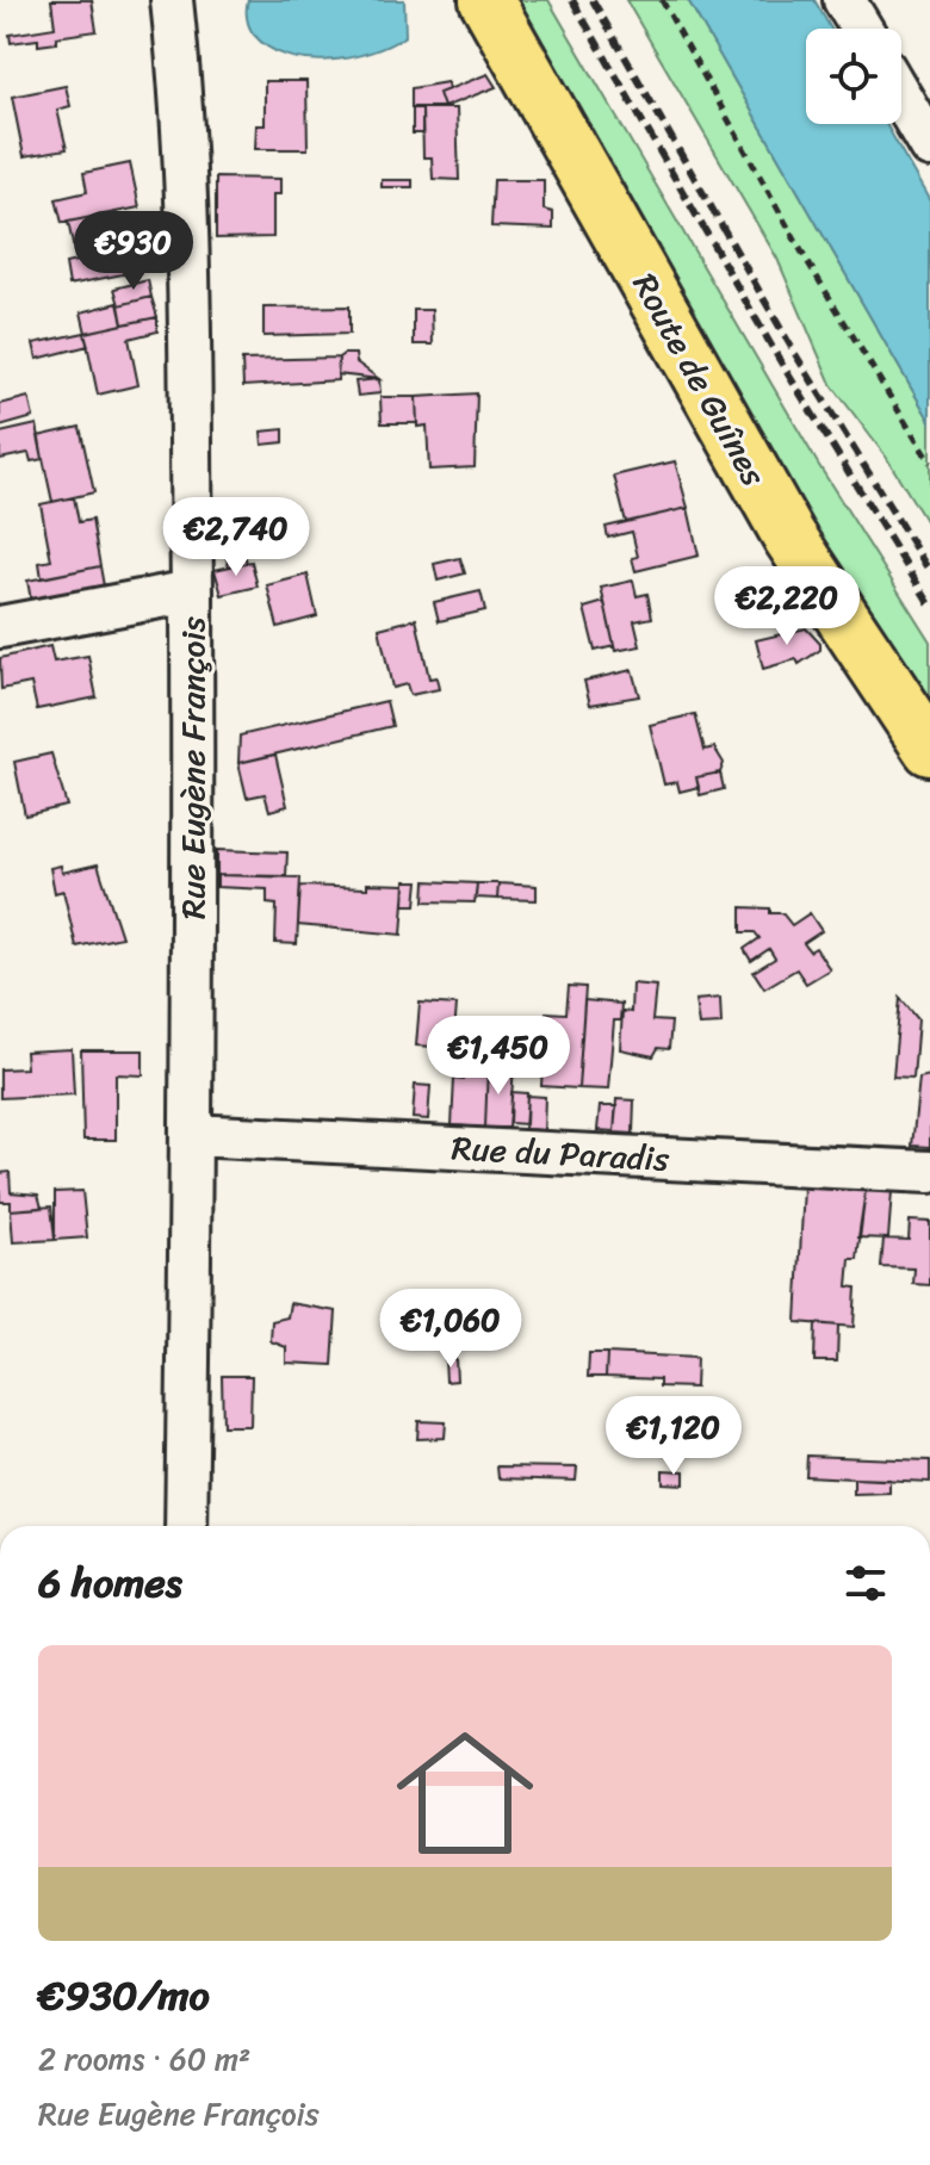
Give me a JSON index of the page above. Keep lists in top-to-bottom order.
{
  "streets": {
    "main road": ["Route de Guînes"],
    "street": ["Rue Eugène François", "Rue du Paradis"]
  },
  "crossings": [
    ["Rue Eugène François", "Rue du Paradis"]
  ],
  "page": {
    "price": [
      "€930",
      "€2,740",
      "€2,220",
      "€1,450",
      "€1,060",
      "€1,120"
    ],
    "heading": "6 homes",
    "list": [
      {
        "name": "€930/mo",
        "note": "2 rooms · 60 m² · Rue Eugène François"
      }
    ]
  }
}
